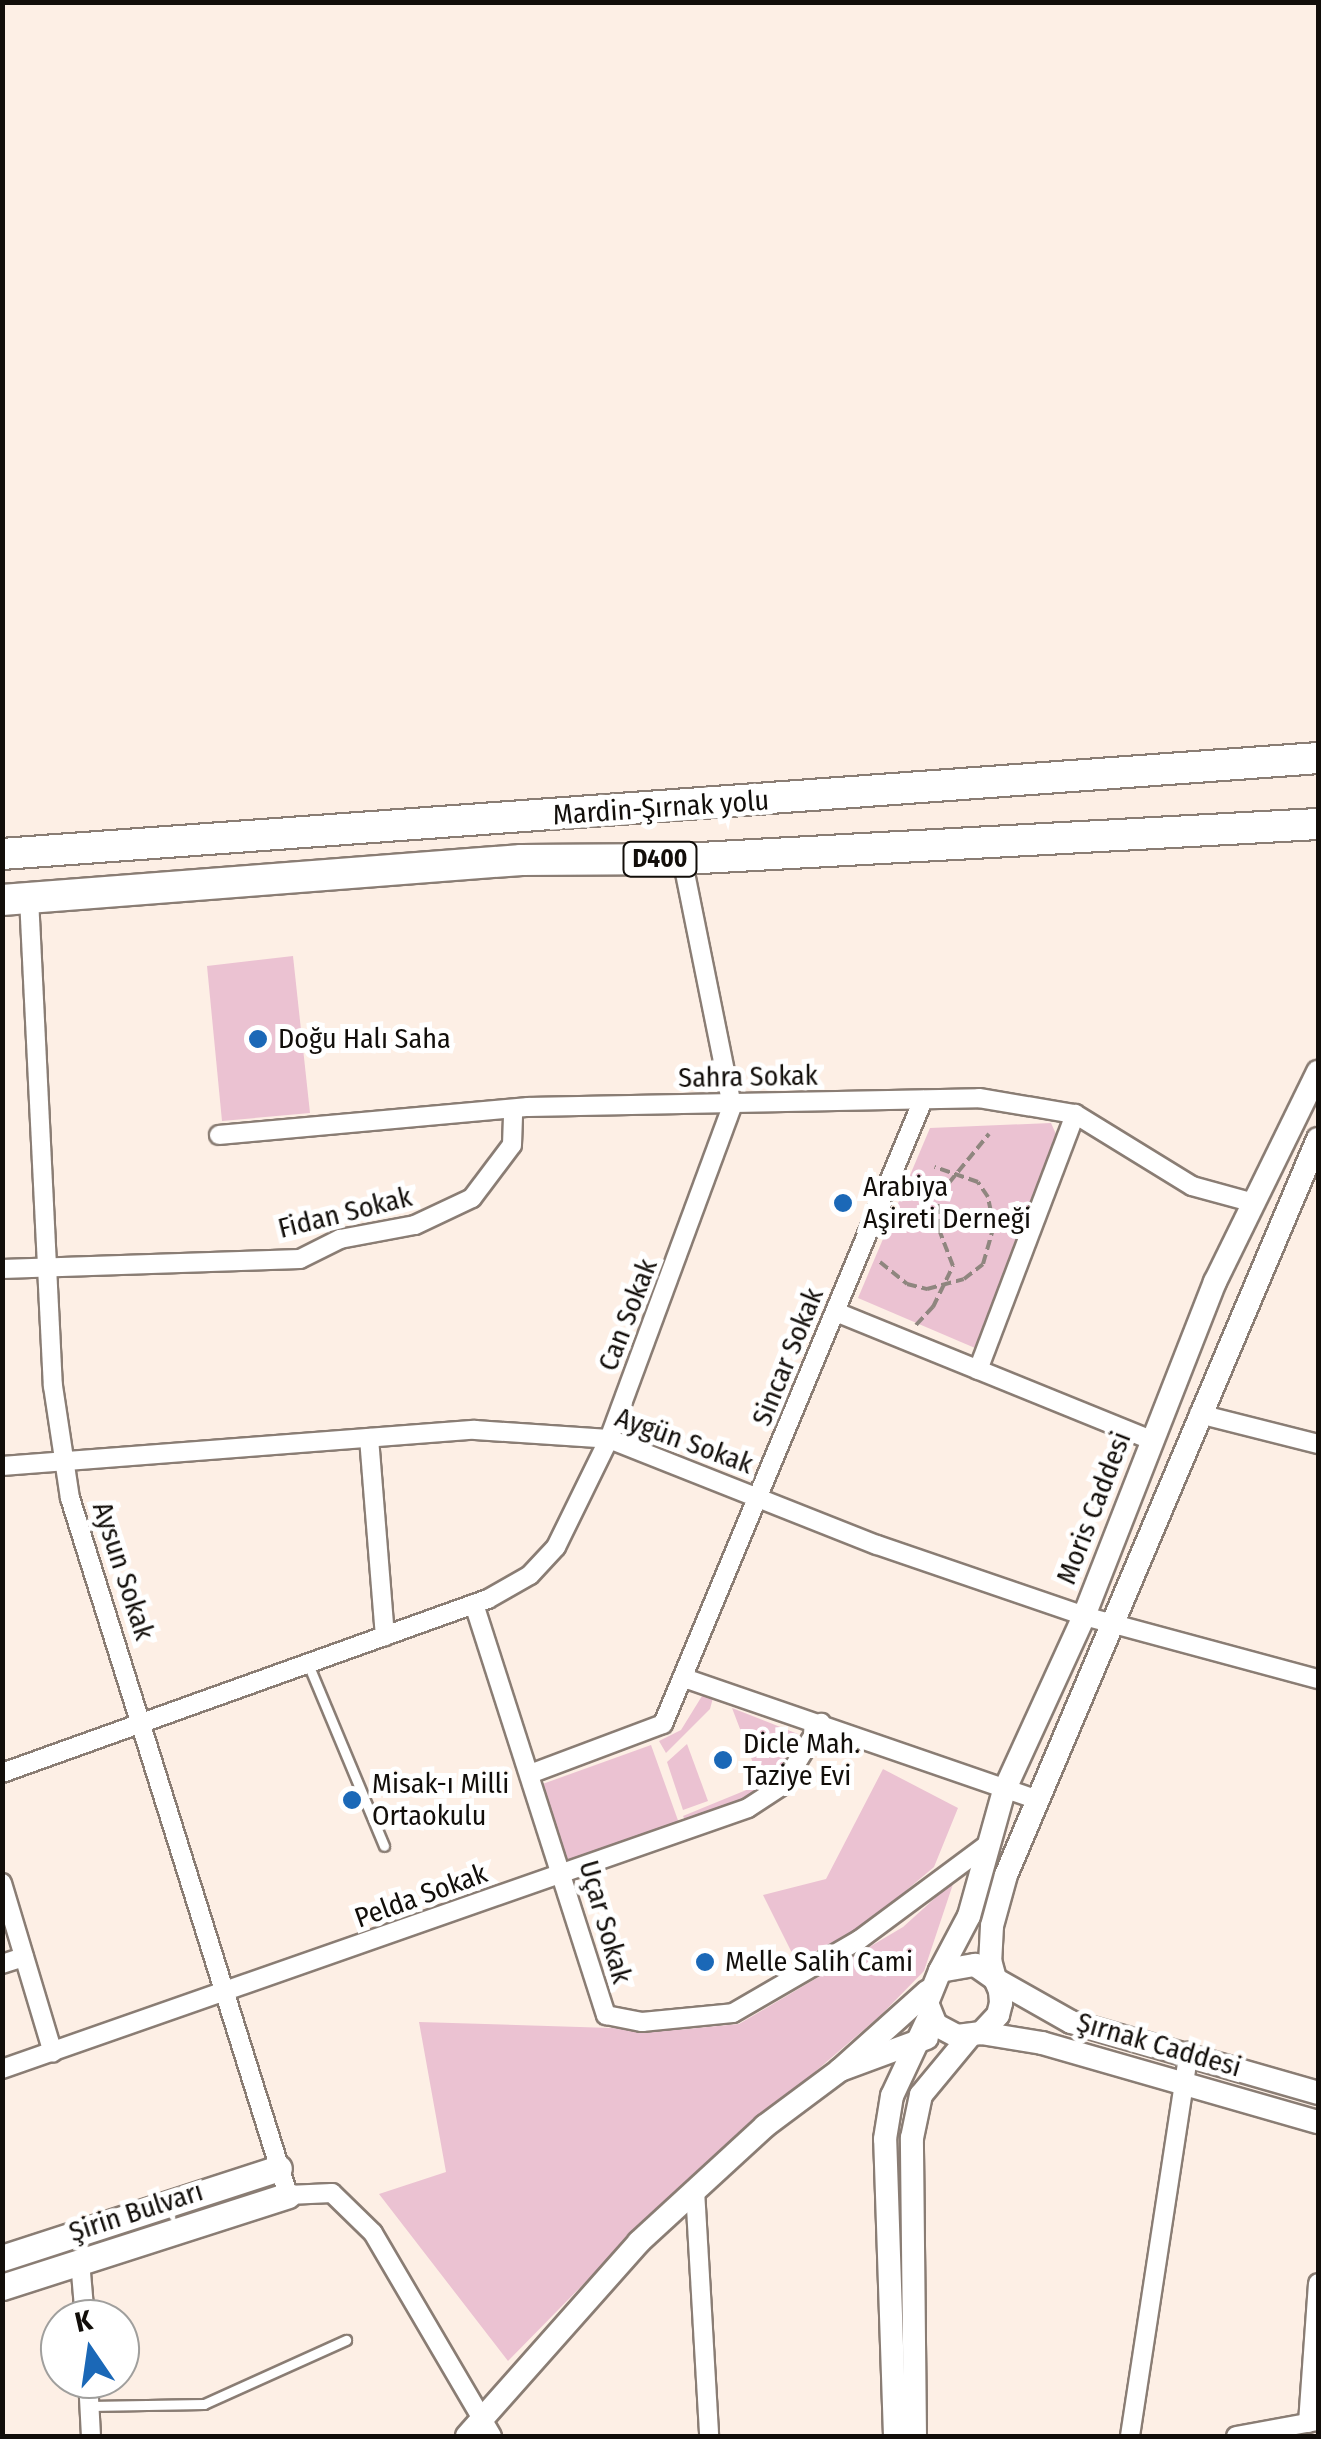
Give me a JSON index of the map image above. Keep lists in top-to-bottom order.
{
  "streets": {
    "highway": ["Mardin-Şırnak yolu", "D400"],
    "main road": ["Şirin Bulvarı"],
    "street": [
      "Sahra Sokak",
      "Fidan Sokak",
      "Can Sokak",
      "Sincar Sokak",
      "Aygün Sokak",
      "Moris Caddesi",
      "Aysun Sokak",
      "Pelda Sokak",
      "Uçar Sokak",
      "Şırnak Caddesi"
    ]
  },
  "crossings": [
    ["Mardin-Şırnak yolu", "Can Sokak"],
    ["Mardin-Şırnak yolu", "Aysun Sokak"],
    ["Sahra Sokak", "Fidan Sokak"],
    ["Sahra Sokak", "Can Sokak"],
    ["Sahra Sokak", "Sincar Sokak"],
    ["Sahra Sokak", "Moris Caddesi"],
    ["Fidan Sokak", "Aysun Sokak"],
    ["Can Sokak", "Aygün Sokak"],
    ["Can Sokak", "Aysun Sokak"],
    ["Can Sokak", "Uçar Sokak"],
    ["Sincar Sokak", "Aygün Sokak"],
    ["Sincar Sokak", "Uçar Sokak"],
    ["Aygün Sokak", "Moris Caddesi"],
    ["Aygün Sokak", "Aysun Sokak"],
    ["Moris Caddesi", "Uçar Sokak"],
    ["Moris Caddesi", "Şırnak Caddesi"],
    ["Aysun Sokak", "Pelda Sokak"],
    ["Aysun Sokak", "Şirin Bulvarı"],
    ["Pelda Sokak", "Uçar Sokak"]
  ],
  "places": [
    "Doğu Halı Saha",
    "Arabiya Aşireti Derneği",
    "Dicle Mah. Taziye Evi",
    "Misak-ı Milli Ortaokulu",
    "Melle Salih Cami"
  ],
  "north": "top"
}
